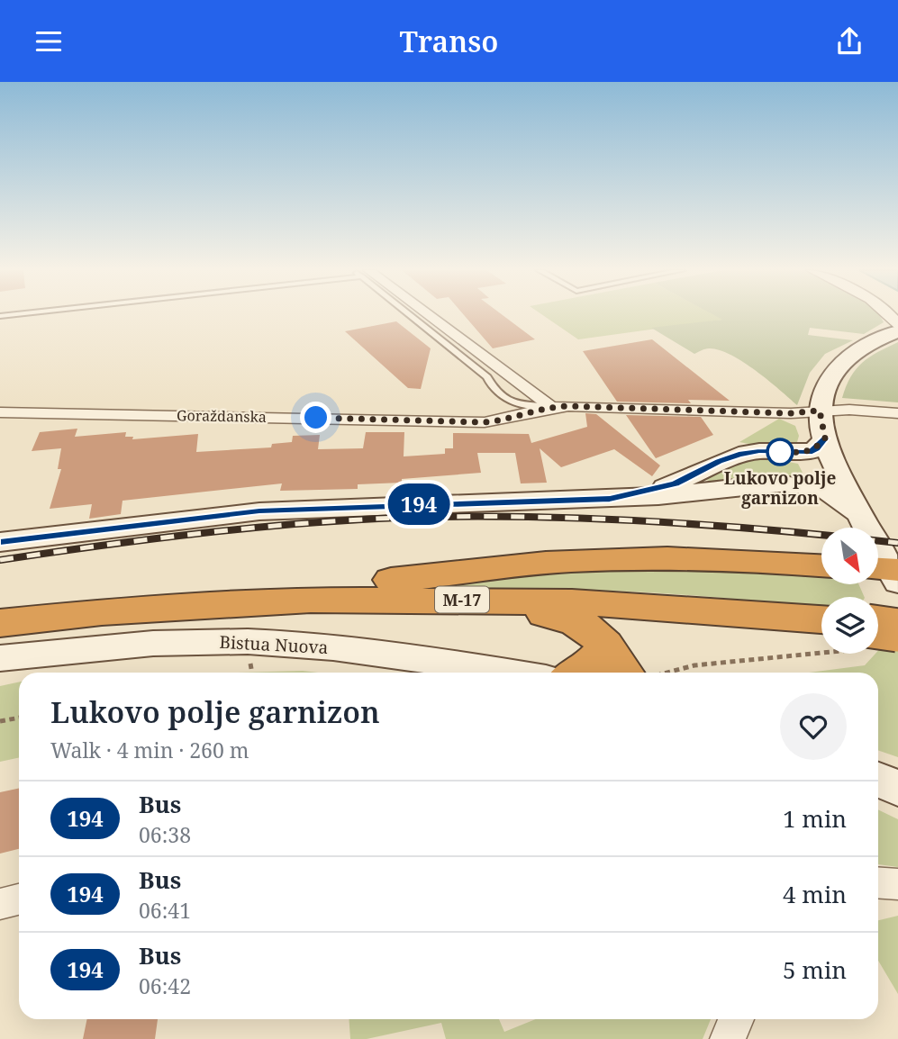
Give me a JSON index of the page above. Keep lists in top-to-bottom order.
{
  "streets": {
    "highway": ["M-17"],
    "street": ["Goraždanska", "Bistua Nuova"]
  },
  "places": ["Lukovo polje garnizon"],
  "lines": ["bus line 194"],
  "north": "bottom right",
  "page": {
    "header": "Transo",
    "on_map": "194",
    "heading": ["Lukovo polje garnizon", "Walk · 4 min · 260 m"],
    "list": [
      {
        "mark": "194",
        "name": "Bus",
        "note": "06:38",
        "value": "1 min"
      },
      {
        "mark": "194",
        "name": "Bus",
        "note": "06:41",
        "value": "4 min"
      },
      {
        "mark": "194",
        "name": "Bus",
        "note": "06:42",
        "value": "5 min"
      }
    ]
  }
}
